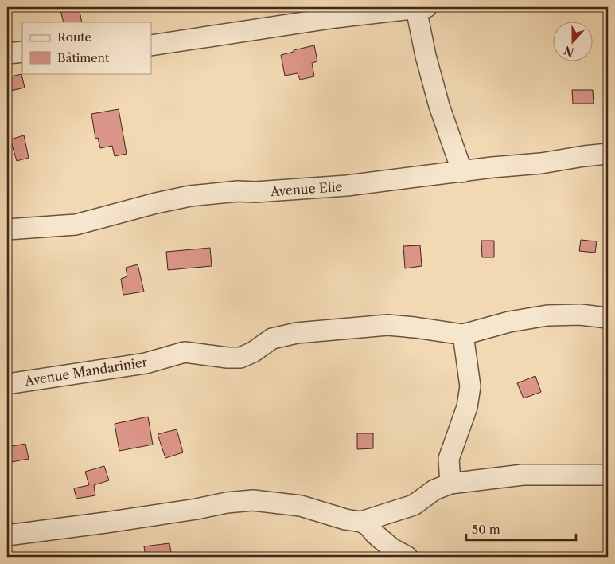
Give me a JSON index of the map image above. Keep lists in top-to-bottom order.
{
  "streets": {
    "street": ["Avenue Elie", "Avenue Mandarinier"]
  },
  "legend": ["Route", "Bâtiment"],
  "scale_bar": "50 m",
  "north": "bottom"
}
